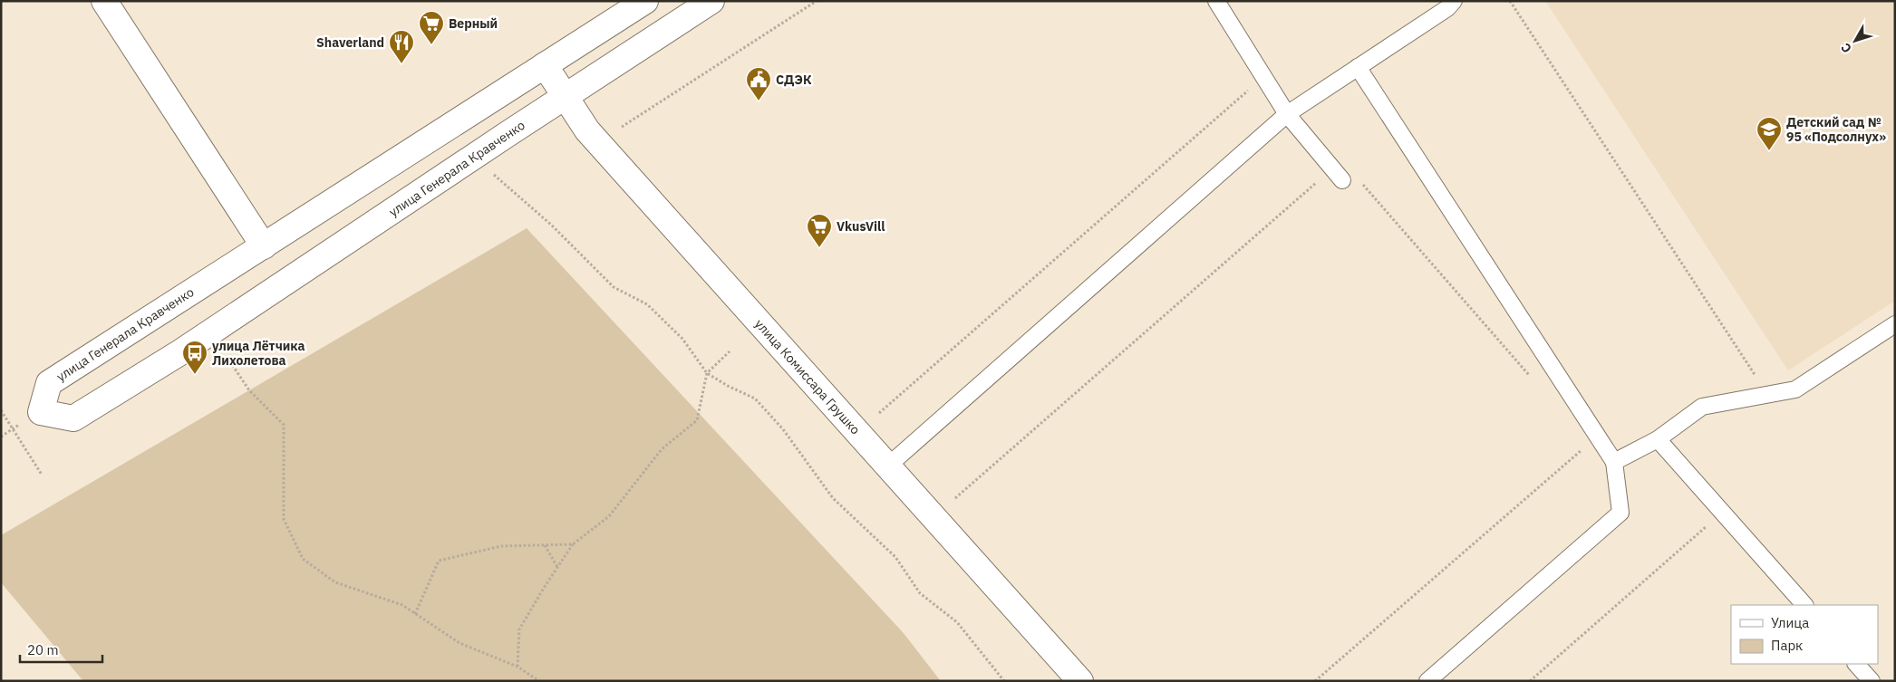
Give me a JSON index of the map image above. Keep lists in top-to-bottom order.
{
  "streets": {
    "street": ["улица Генерала Кравченко", "улица Комиссара Грушко"]
  },
  "crossings": [
    ["улица Генерала Кравченко", "улица Комиссара Грушко"]
  ],
  "places": {
    "supermarket": ["Верный", "VkusVill"],
    "restaurant": ["Shaverland"],
    "public building": ["СДЭК"],
    "school or university": ["Детский сад № 95 «Подсолнух»"],
    "bus stop": ["улица Лётчика Лихолетова"]
  },
  "legend": ["Улица", "Парк"],
  "scale_bar": "20 m",
  "north": "bottom left"
}
